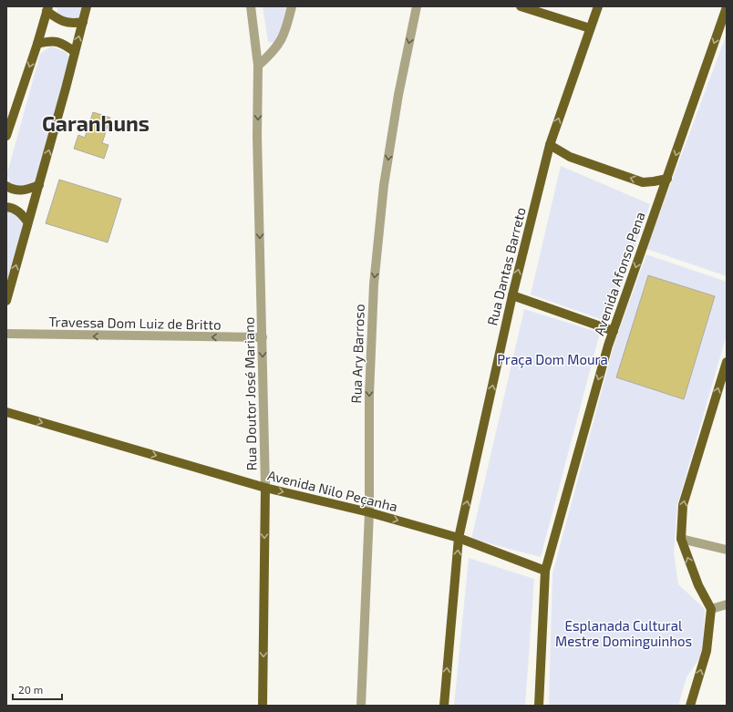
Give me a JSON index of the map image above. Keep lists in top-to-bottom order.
{
  "streets": {
    "main road": [
      "Rua Dantas Barreto",
      "Avenida Afonso Pena",
      "Rua Doutor José Mariano",
      "Avenida Nilo Peçanha"
    ],
    "street": ["Travessa Dom Luiz de Britto", "Rua Ary Barroso"]
  },
  "crossings": [
    ["Rua Dantas Barreto", "Avenida Nilo Peçanha"],
    ["Avenida Afonso Pena", "Avenida Nilo Peçanha"],
    ["Travessa Dom Luiz de Britto", "Rua Doutor José Mariano"],
    ["Rua Ary Barroso", "Avenida Nilo Peçanha"],
    ["Rua Doutor José Mariano", "Avenida Nilo Peçanha"]
  ],
  "one_way": [
    "Rua Dantas Barreto",
    "Avenida Afonso Pena",
    "Travessa Dom Luiz de Britto",
    "Rua Ary Barroso",
    "Rua Doutor José Mariano",
    "Avenida Nilo Peçanha"
  ],
  "districts": ["Garanhuns"],
  "parks": ["Praça Dom Moura", "Esplanada Cultural Mestre Dominguinhos"],
  "scale_bar": "20 m"
}
